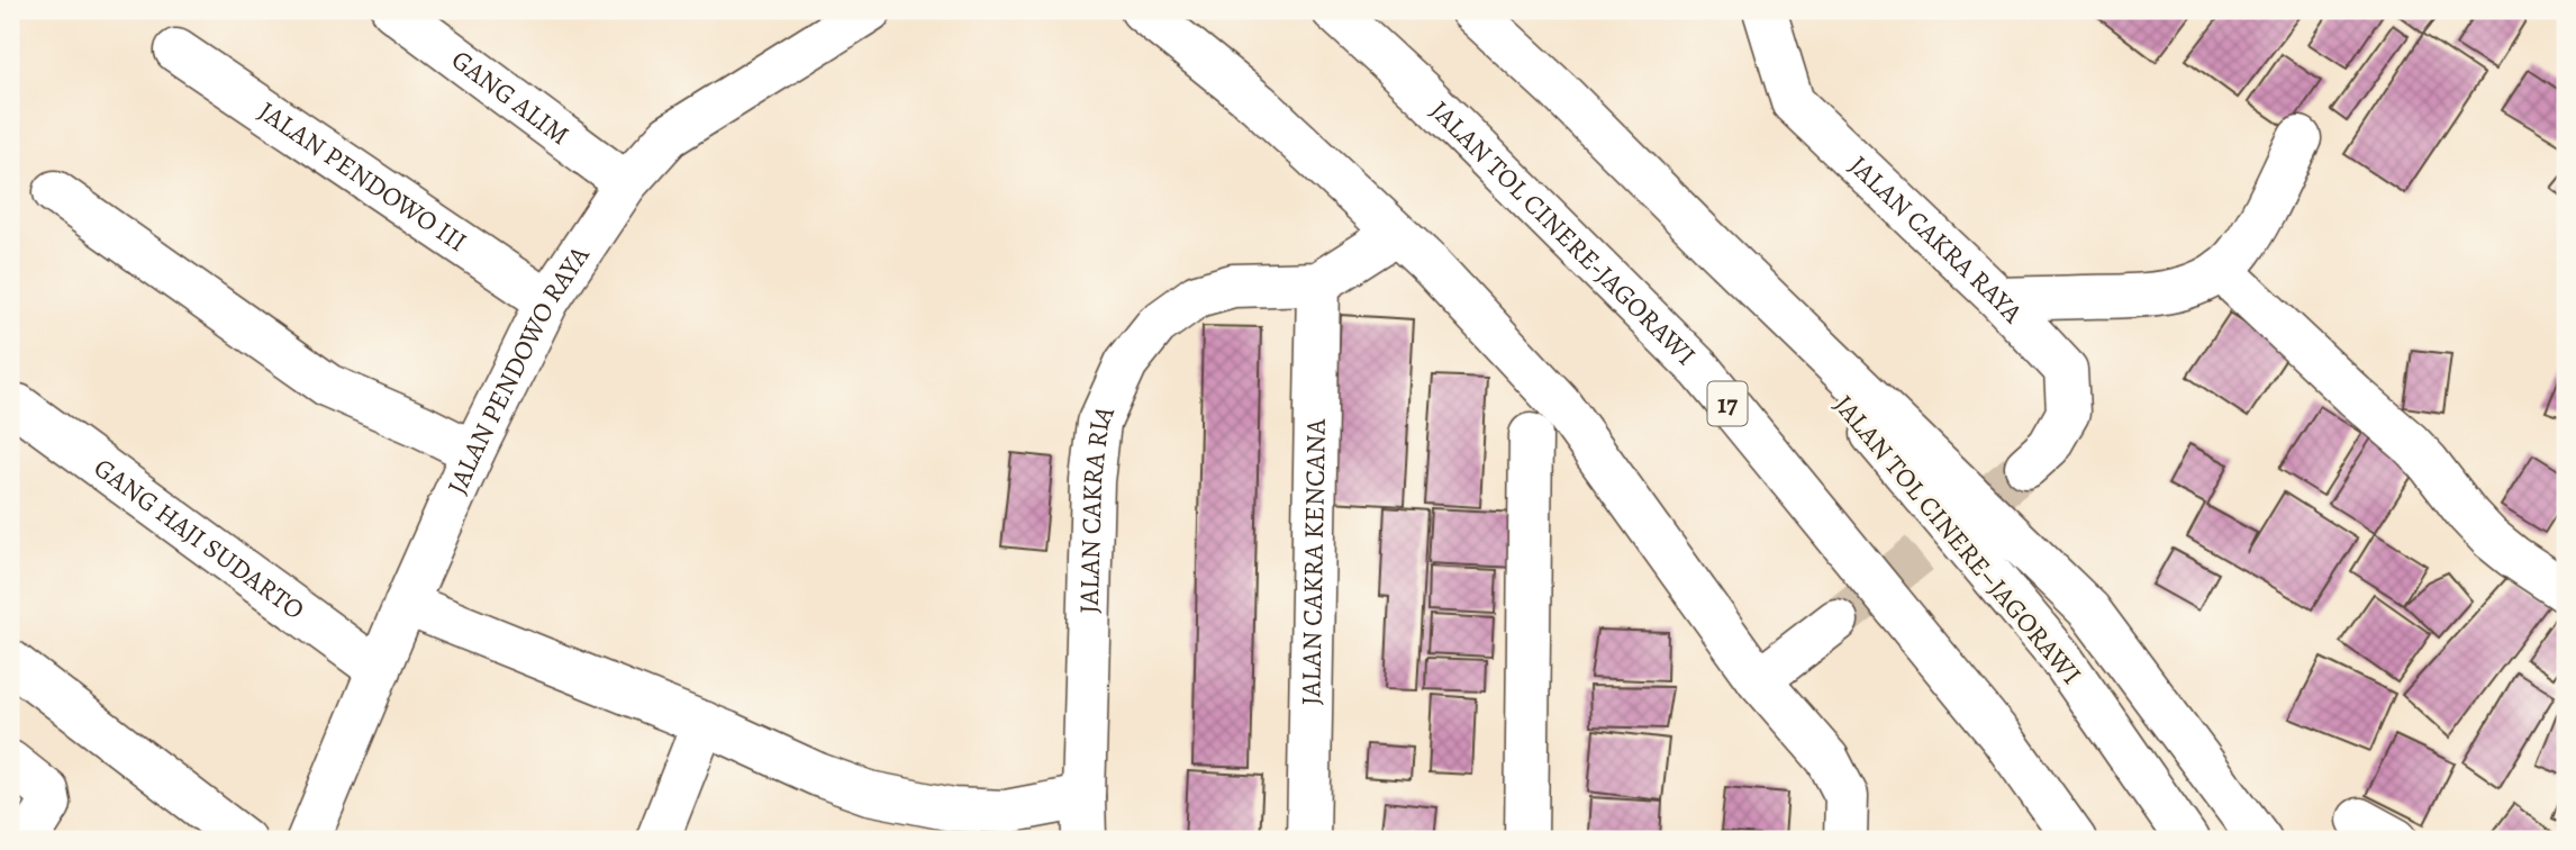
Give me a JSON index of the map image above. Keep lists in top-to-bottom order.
{
  "streets": {
    "main road": [
      "GANG ALIM",
      "JALAN PENDOWO III",
      "JALAN TOL CINERE-JAGORAWI",
      "JALAN CAKRA RAYA",
      "JALAN PENDOWO RAYA",
      "17",
      "JALAN CAKRA RIA",
      "GANG HAJI SUDARTO",
      "JALAN TOL CINERE–JAGORAWI",
      "JALAN CAKRA KENCANA"
    ]
  },
  "crossings": [
    ["GANG ALIM", "JALAN PENDOWO RAYA"],
    ["JALAN PENDOWO III", "JALAN PENDOWO RAYA"],
    ["JALAN PENDOWO RAYA", "GANG HAJI SUDARTO"],
    ["JALAN CAKRA RIA", "JALAN CAKRA KENCANA"]
  ]
}
